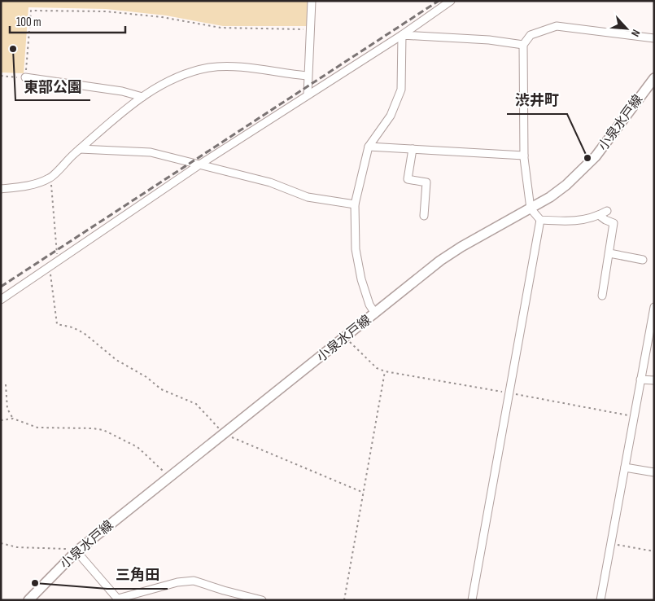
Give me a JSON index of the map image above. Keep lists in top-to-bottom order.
{
  "streets": {
    "main road": ["小泉水戸線"]
  },
  "places": ["東部公園", "渋井町", "三角田"],
  "scale_bar": "100 m",
  "north": "bottom right"
}
